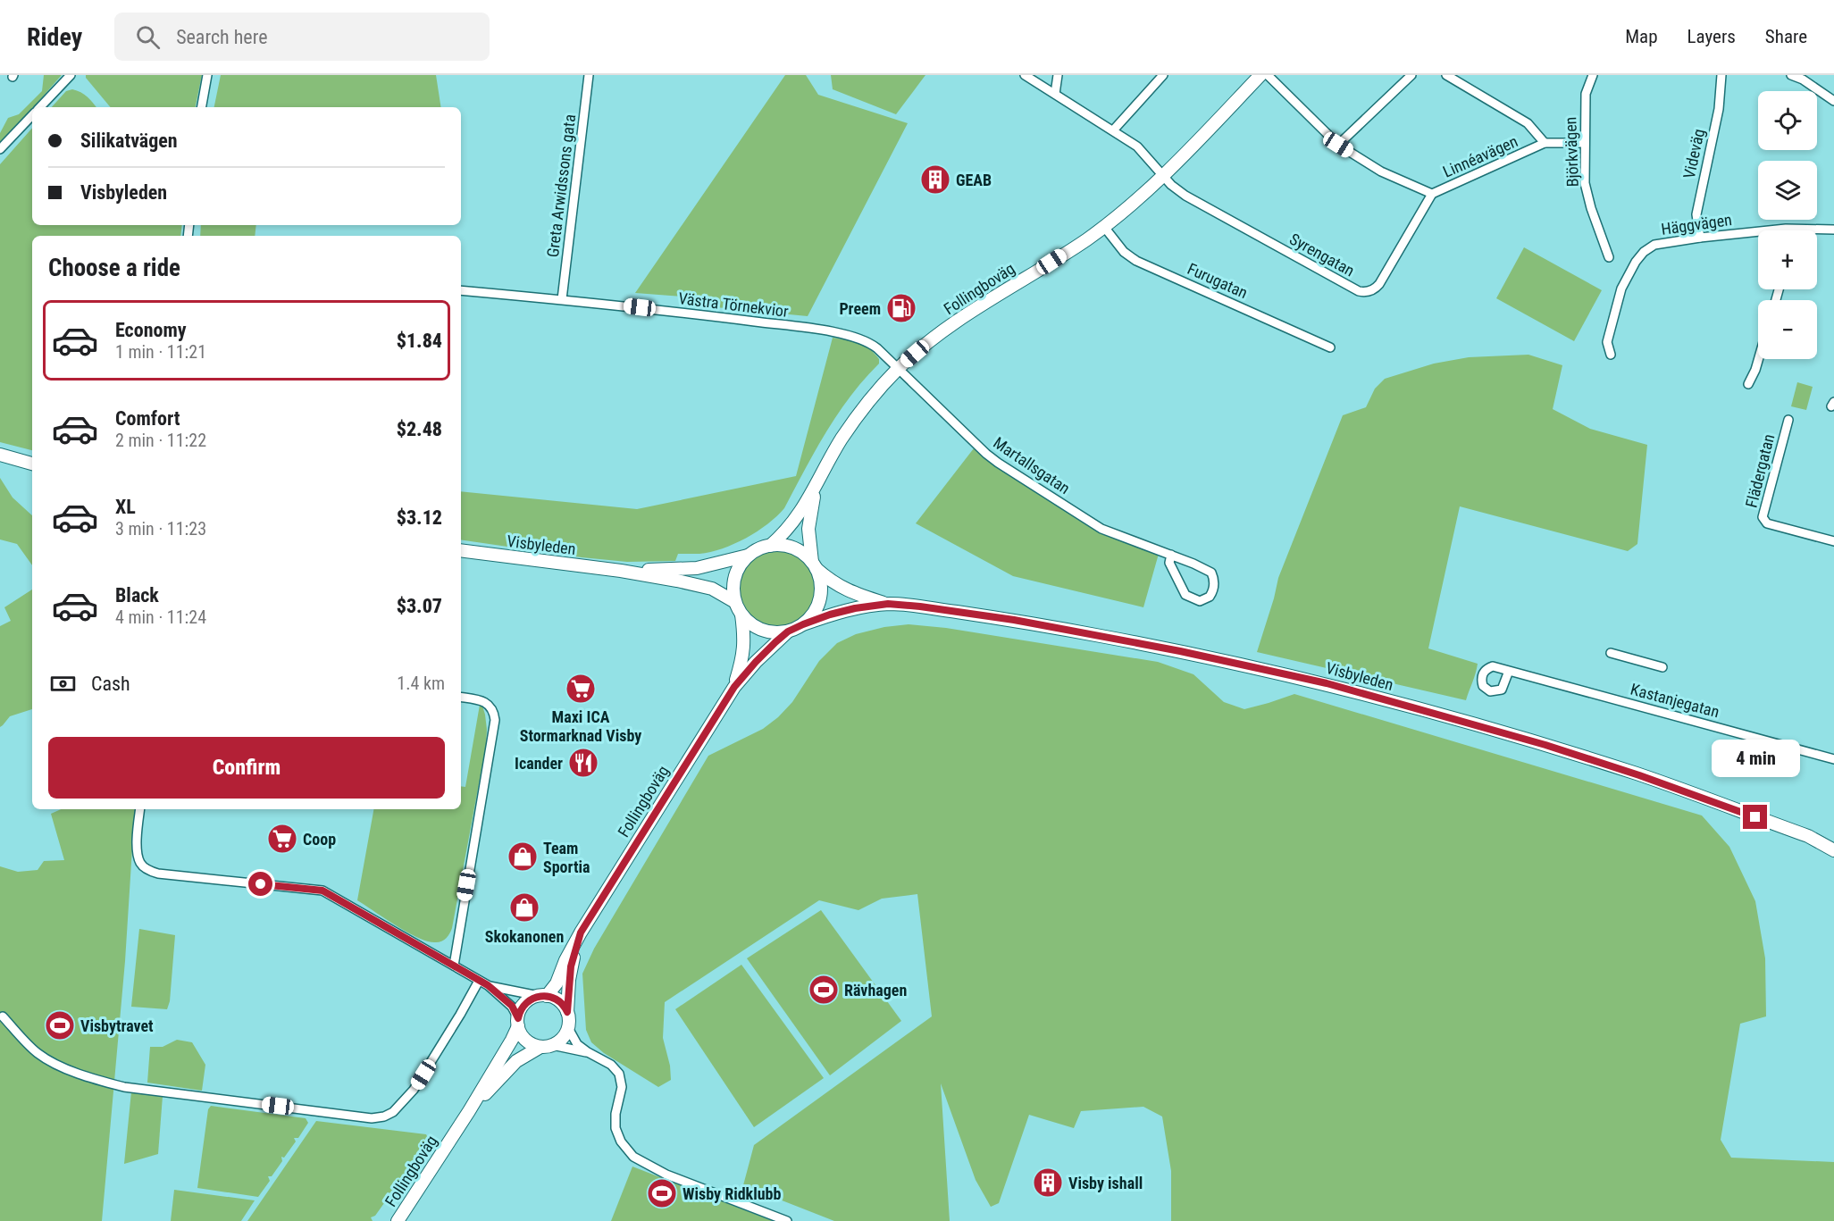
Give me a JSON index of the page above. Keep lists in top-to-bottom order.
{
  "streets": {
    "main road": ["Follingboväg", "Visbyleden"],
    "street": [
      "Björkvägen",
      "Videväg",
      "Linnéavägen",
      "Greta Arwidssons gata",
      "Häggvägen",
      "Syrengatan",
      "Furugatan",
      "Västra Törnekvior",
      "Martallsgatan",
      "Flädergatan",
      "Kastanjegatan"
    ]
  },
  "crossings": [
    ["Björkvägen", "Linnéavägen"],
    ["Videväg", "Häggvägen"],
    ["Linnéavägen", "Syrengatan"],
    ["Greta Arwidssons gata", "Västra Törnekvior"],
    ["Syrengatan", "Follingboväg"],
    ["Furugatan", "Follingboväg"],
    ["Follingboväg", "Västra Törnekvior"],
    ["Follingboväg", "Martallsgatan"],
    ["Follingboväg", "Visbyleden"],
    ["Västra Törnekvior", "Martallsgatan"]
  ],
  "places": {
    "building": ["GEAB", "Visby ishall"],
    "fuel station": ["Preem"],
    "supermarket": ["Maxi ICA Stormarknad Visby", "Coop"],
    "restaurant": ["Icander"],
    "shop": ["Team Sportia", "Skokanonen"],
    "sports": ["Rävhagen", "Visbytravet", "Wisby Ridklubb"]
  },
  "page": {
    "header": "Ridey",
    "search": "Search here",
    "nav": ["Map", "Layers", "Share"],
    "map_buttons": ["+", "−"],
    "banner": ["Silikatvägen", "Visbyleden"],
    "heading": "Choose a ride",
    "list": [
      {
        "name": "Economy",
        "note": "1 min · 11:21",
        "value": "$1.84"
      },
      {
        "name": "Comfort",
        "note": "2 min · 11:22",
        "value": "$2.48"
      },
      {
        "name": "XL",
        "note": "3 min · 11:23",
        "value": "$3.12"
      },
      {
        "name": "Black",
        "note": "4 min · 11:24",
        "value": "$3.07"
      }
    ],
    "pay": ["Cash", "1.4 km"],
    "buttons": "Confirm",
    "bubble": "4 min"
  }
}
